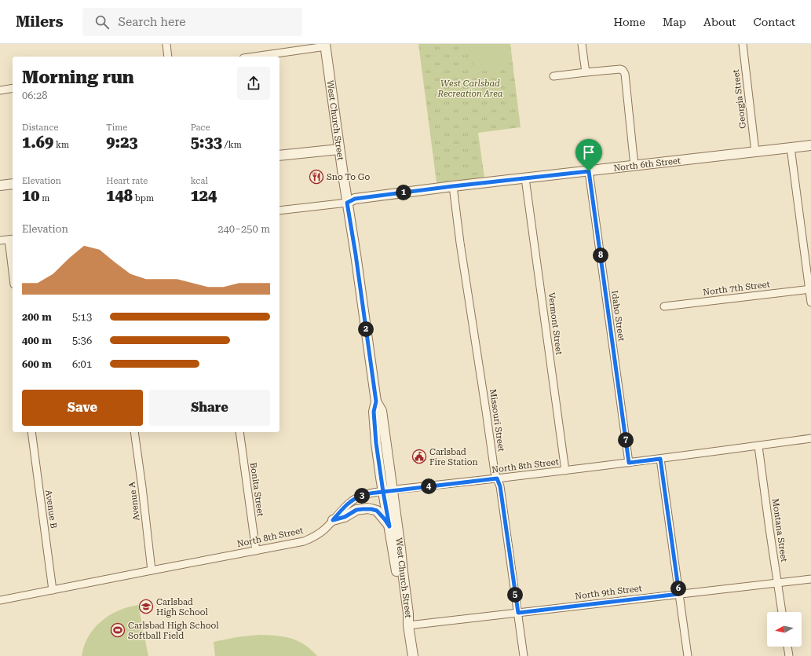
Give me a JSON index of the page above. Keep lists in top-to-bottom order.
{
  "streets": {
    "street": [
      "Georgia Street",
      "West Church Street",
      "North 6th Street",
      "North 7th Street",
      "Idaho Street",
      "Vermont Street",
      "Missouri Street",
      "North 8th Street",
      "Bonita Street",
      "Avenue A",
      "Avenue B",
      "Montana Street",
      "North 9th Street"
    ]
  },
  "crossings": [
    ["Georgia Street", "North 6th Street"],
    ["West Church Street", "North 6th Street"],
    ["West Church Street", "North 8th Street"],
    ["West Church Street", "North 9th Street"],
    ["North 6th Street", "Idaho Street"],
    ["North 6th Street", "Vermont Street"],
    ["North 6th Street", "Missouri Street"],
    ["Idaho Street", "North 8th Street"],
    ["Vermont Street", "North 8th Street"],
    ["Missouri Street", "North 8th Street"],
    ["Missouri Street", "North 9th Street"],
    ["North 8th Street", "Bonita Street"],
    ["North 8th Street", "Avenue A"],
    ["North 8th Street", "Avenue B"],
    ["North 8th Street", "Montana Street"],
    ["Montana Street", "North 9th Street"]
  ],
  "parks": ["West Carlsbad Recreation Area"],
  "places": {
    "restaurant": ["Sno To Go"],
    "public building": ["Carlsbad Fire Station"],
    "school or university": ["Carlsbad High School"],
    "sports": ["Carlsbad High School Softball Field"]
  },
  "north": "left",
  "page": {
    "header": "Milers",
    "search": "Search here",
    "nav": [
      "Home",
      "Map",
      "About",
      "Contact"
    ],
    "heading": ["Morning run", "06:28"],
    "stats": [
      ["Distance", "1.69 km"],
      ["Time", "9:23"],
      ["Pace", "5:33 /km"],
      ["Elevation", "10 m"],
      ["Heart rate", "148 bpm"],
      ["kcal", "124"]
    ],
    "pins": [
      "1",
      "8",
      "2",
      "7",
      "4",
      "3",
      "6",
      "5"
    ],
    "chart": ["Elevation", "240–250 m"],
    "list": [
      {
        "name": "200 m",
        "note": "5:13"
      },
      {
        "name": "400 m",
        "note": "5:36"
      },
      {
        "name": "600 m",
        "note": "6:01"
      }
    ],
    "buttons": ["Save", "Share"]
  }
}
